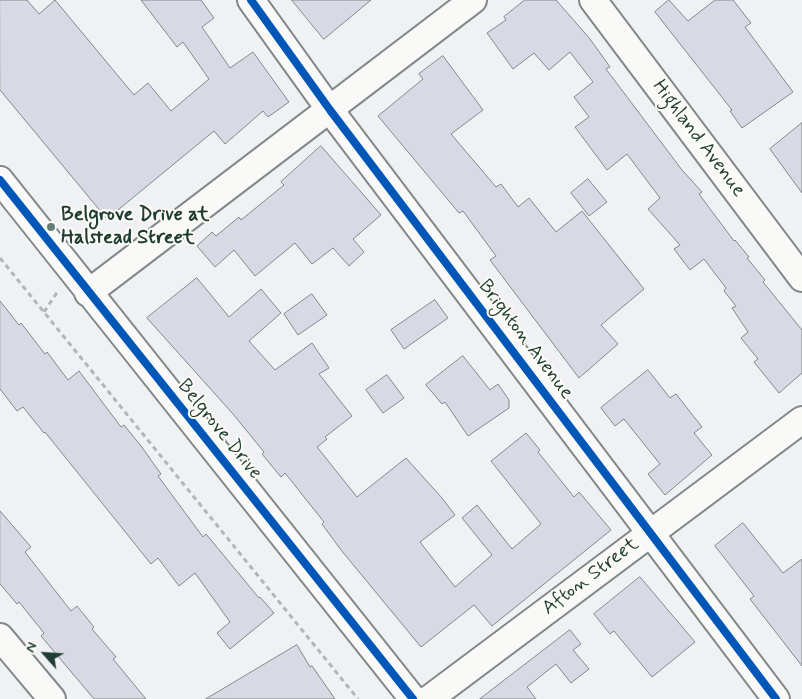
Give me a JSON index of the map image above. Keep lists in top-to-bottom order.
{
  "streets": {
    "street": [
      "Highland Avenue",
      "Brighton Avenue",
      "Belgrove Drive",
      "Afton Street"
    ]
  },
  "crossings": [
    ["Brighton Avenue", "Afton Street"],
    ["Belgrove Drive", "Afton Street"]
  ],
  "places": ["Belgrove Drive at Halstead Street"],
  "north": "top left"
}
